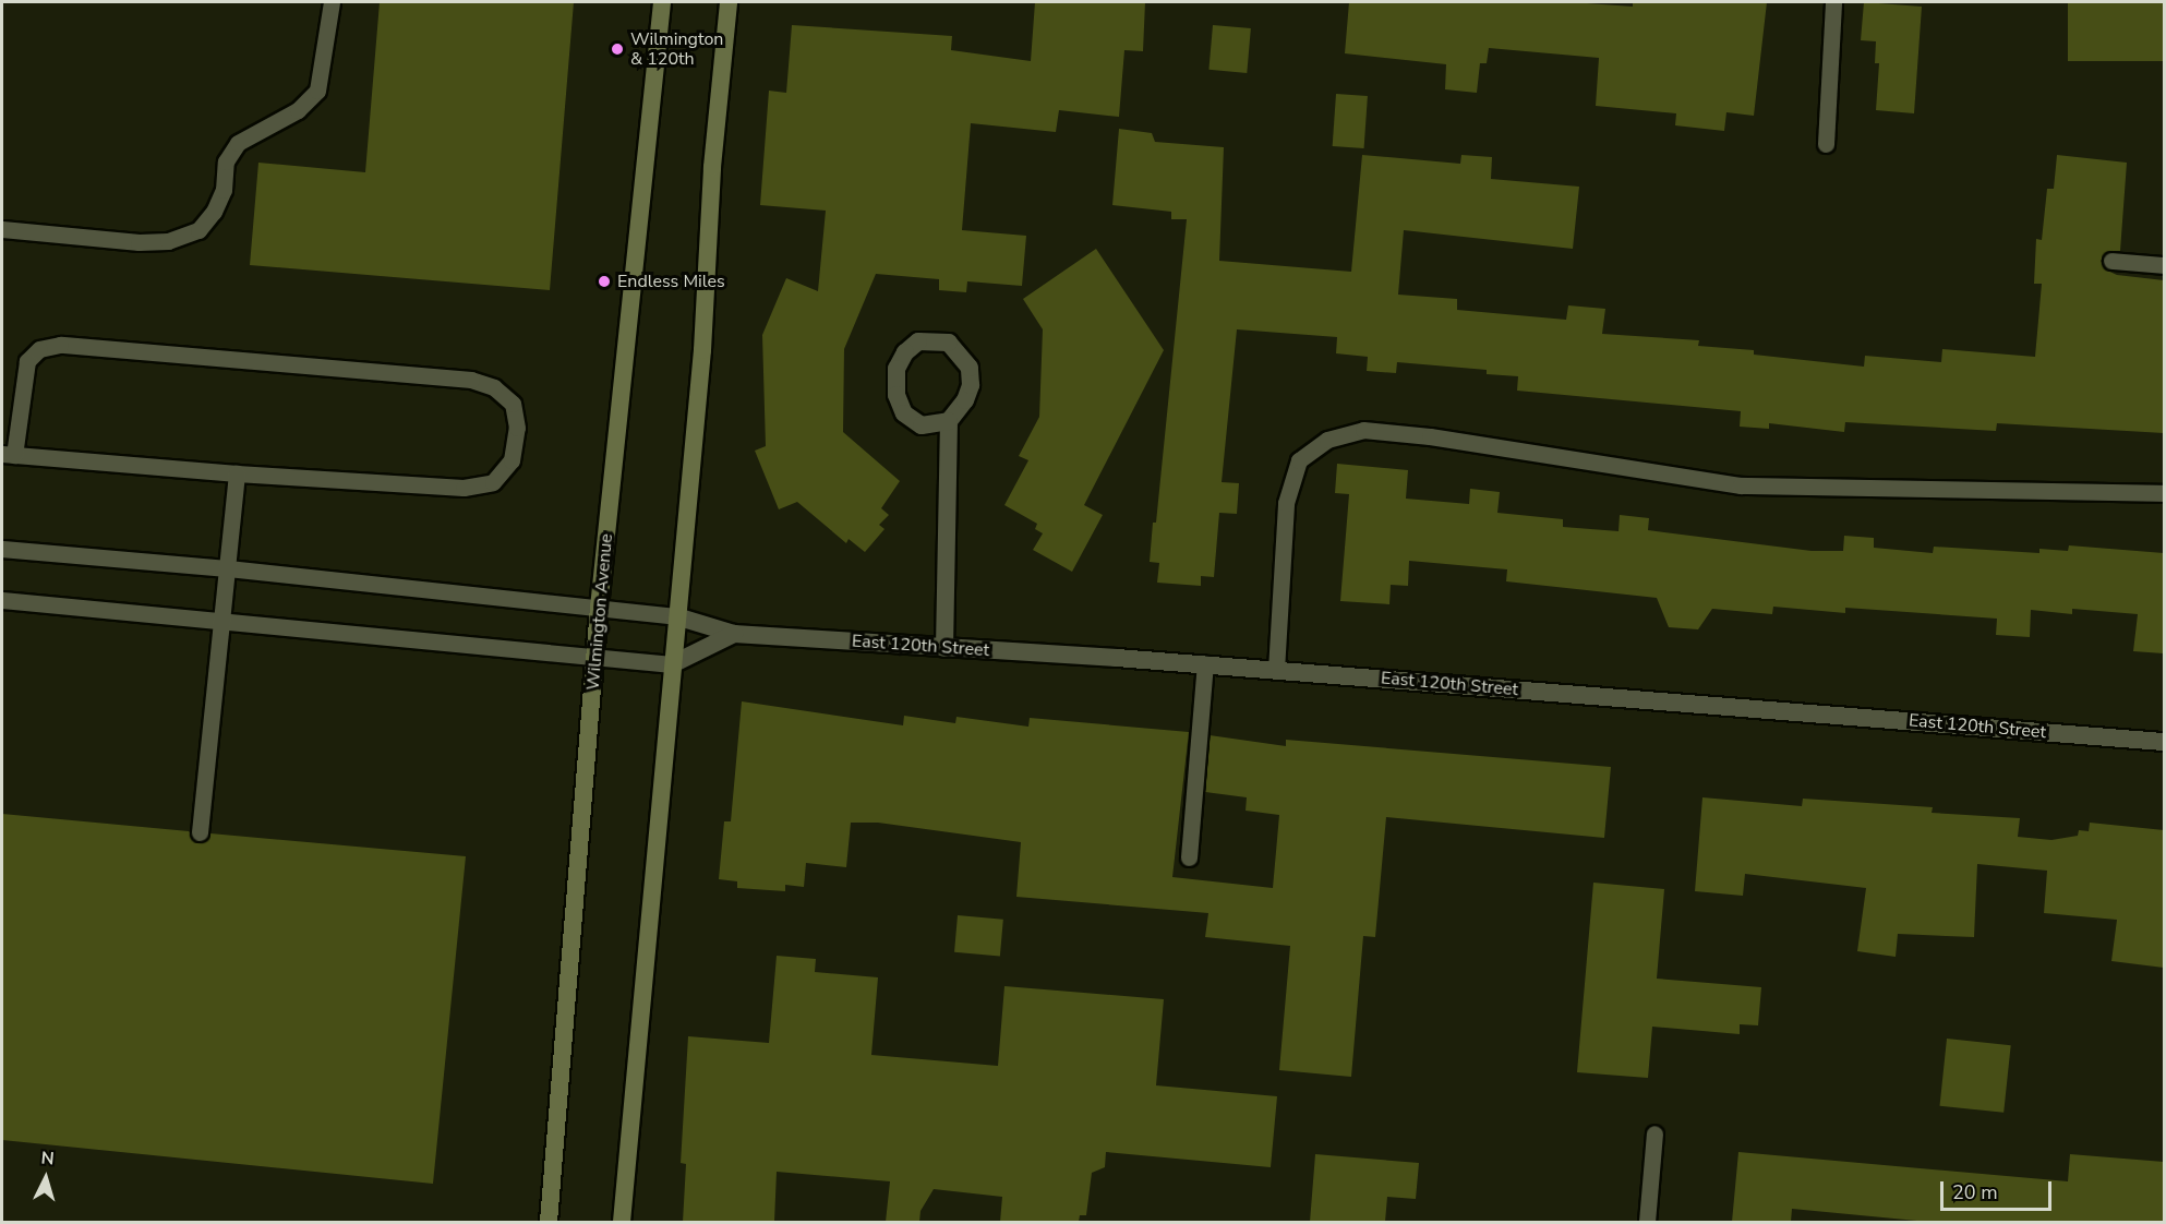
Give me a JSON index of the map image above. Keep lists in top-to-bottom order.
{
  "streets": {
    "main road": ["Wilmington Avenue"],
    "street": ["East 120th Street"]
  },
  "places": ["Wilmington & 120th", "Endless Miles"],
  "scale_bar": "20 m",
  "north": "top"
}
